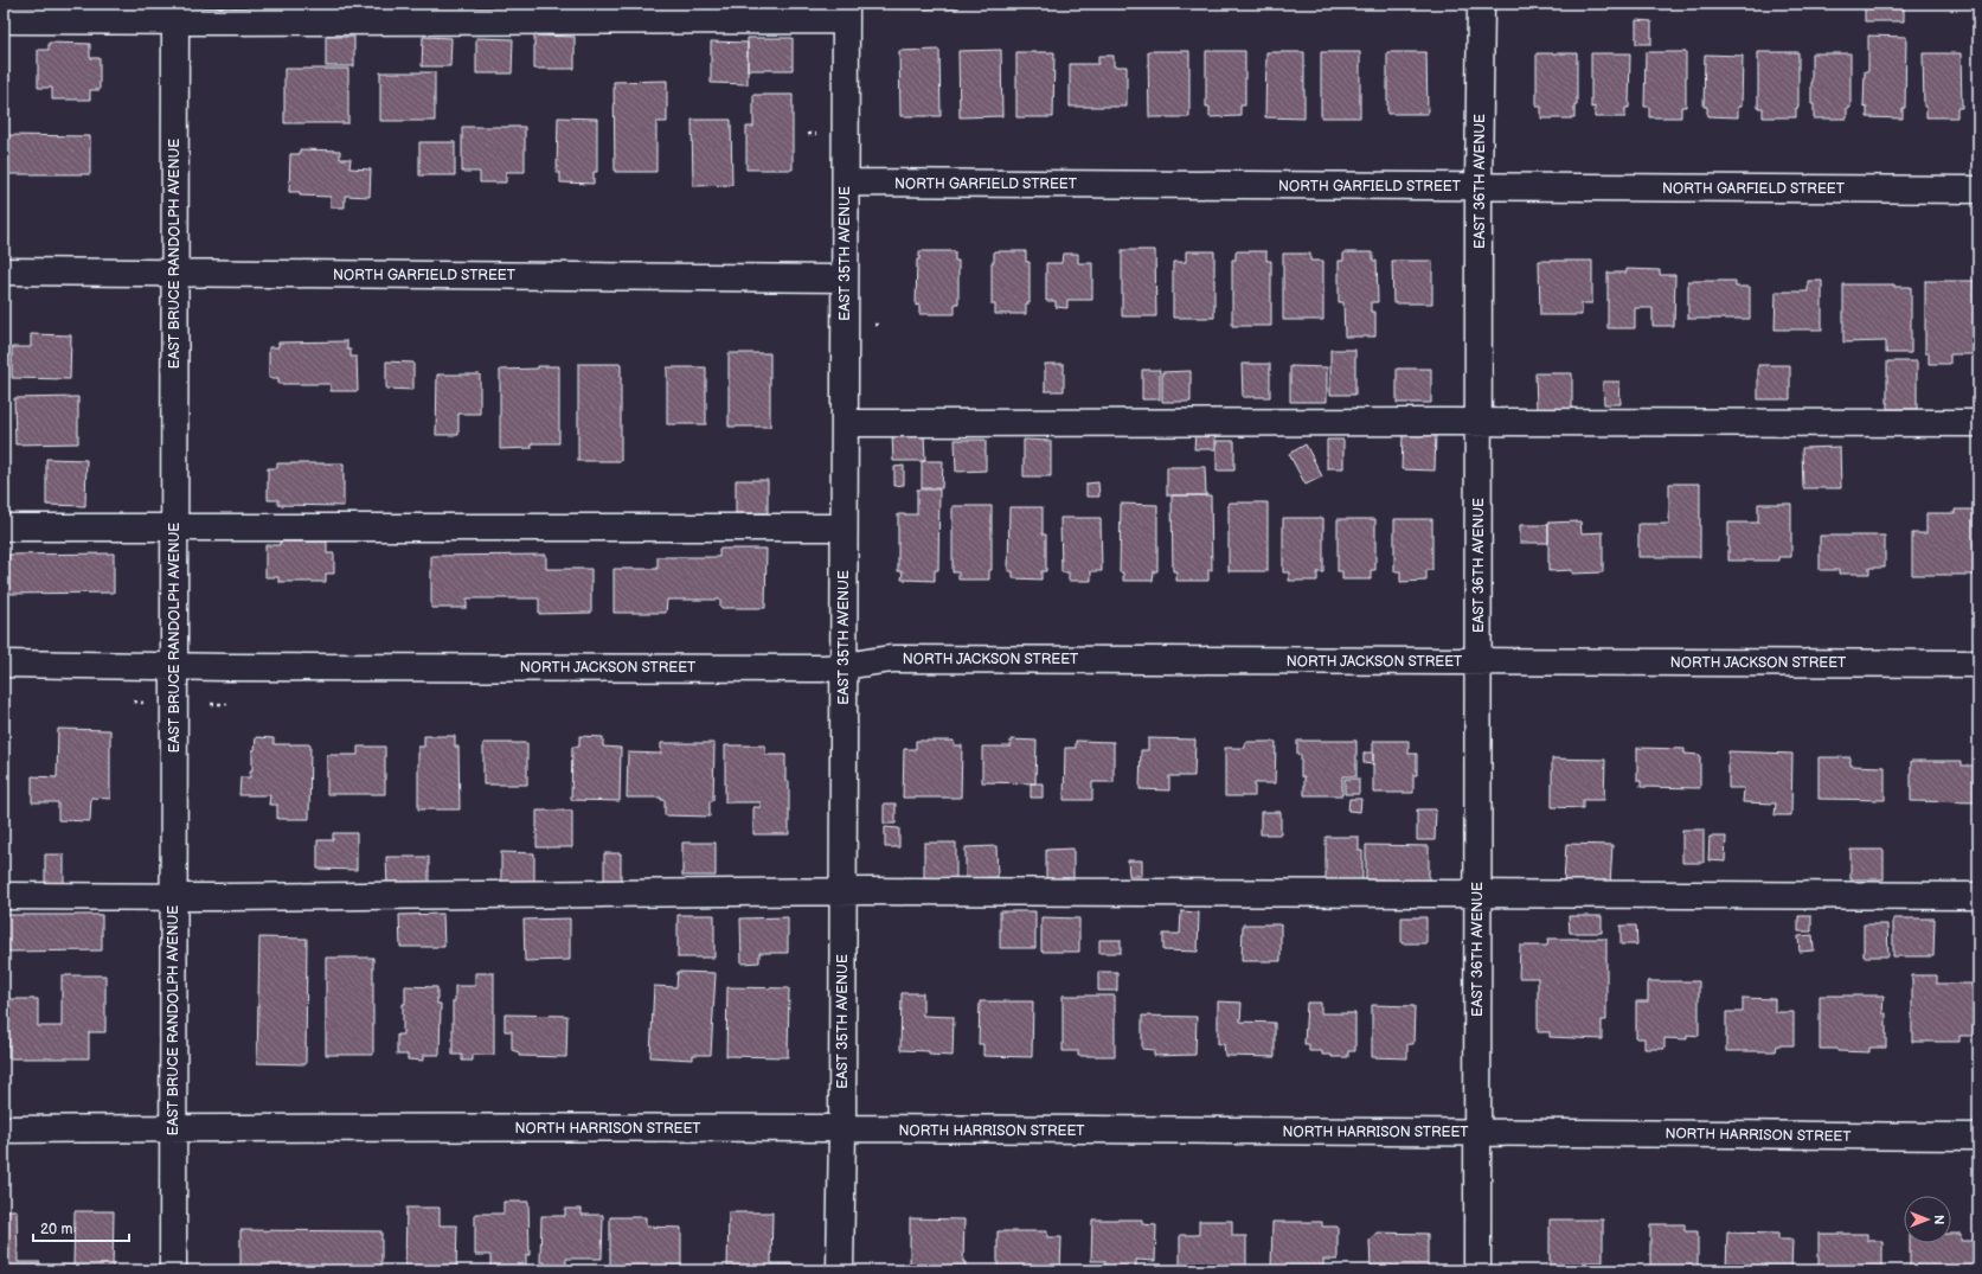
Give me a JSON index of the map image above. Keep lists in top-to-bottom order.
{
  "streets": {
    "street": [
      "EAST 36TH AVENUE",
      "NORTH GARFIELD STREET",
      "EAST BRUCE RANDOLPH AVENUE",
      "EAST 35TH AVENUE",
      "NORTH JACKSON STREET",
      "NORTH HARRISON STREET"
    ]
  },
  "crossings": [
    ["EAST 36TH AVENUE", "NORTH GARFIELD STREET"],
    ["EAST 36TH AVENUE", "NORTH JACKSON STREET"],
    ["EAST 36TH AVENUE", "NORTH HARRISON STREET"],
    ["NORTH GARFIELD STREET", "EAST BRUCE RANDOLPH AVENUE"],
    ["NORTH GARFIELD STREET", "EAST 35TH AVENUE"],
    ["EAST BRUCE RANDOLPH AVENUE", "NORTH JACKSON STREET"],
    ["EAST BRUCE RANDOLPH AVENUE", "NORTH HARRISON STREET"],
    ["EAST 35TH AVENUE", "NORTH JACKSON STREET"],
    ["EAST 35TH AVENUE", "NORTH HARRISON STREET"]
  ],
  "scale_bar": "20 m",
  "north": "right"
}
